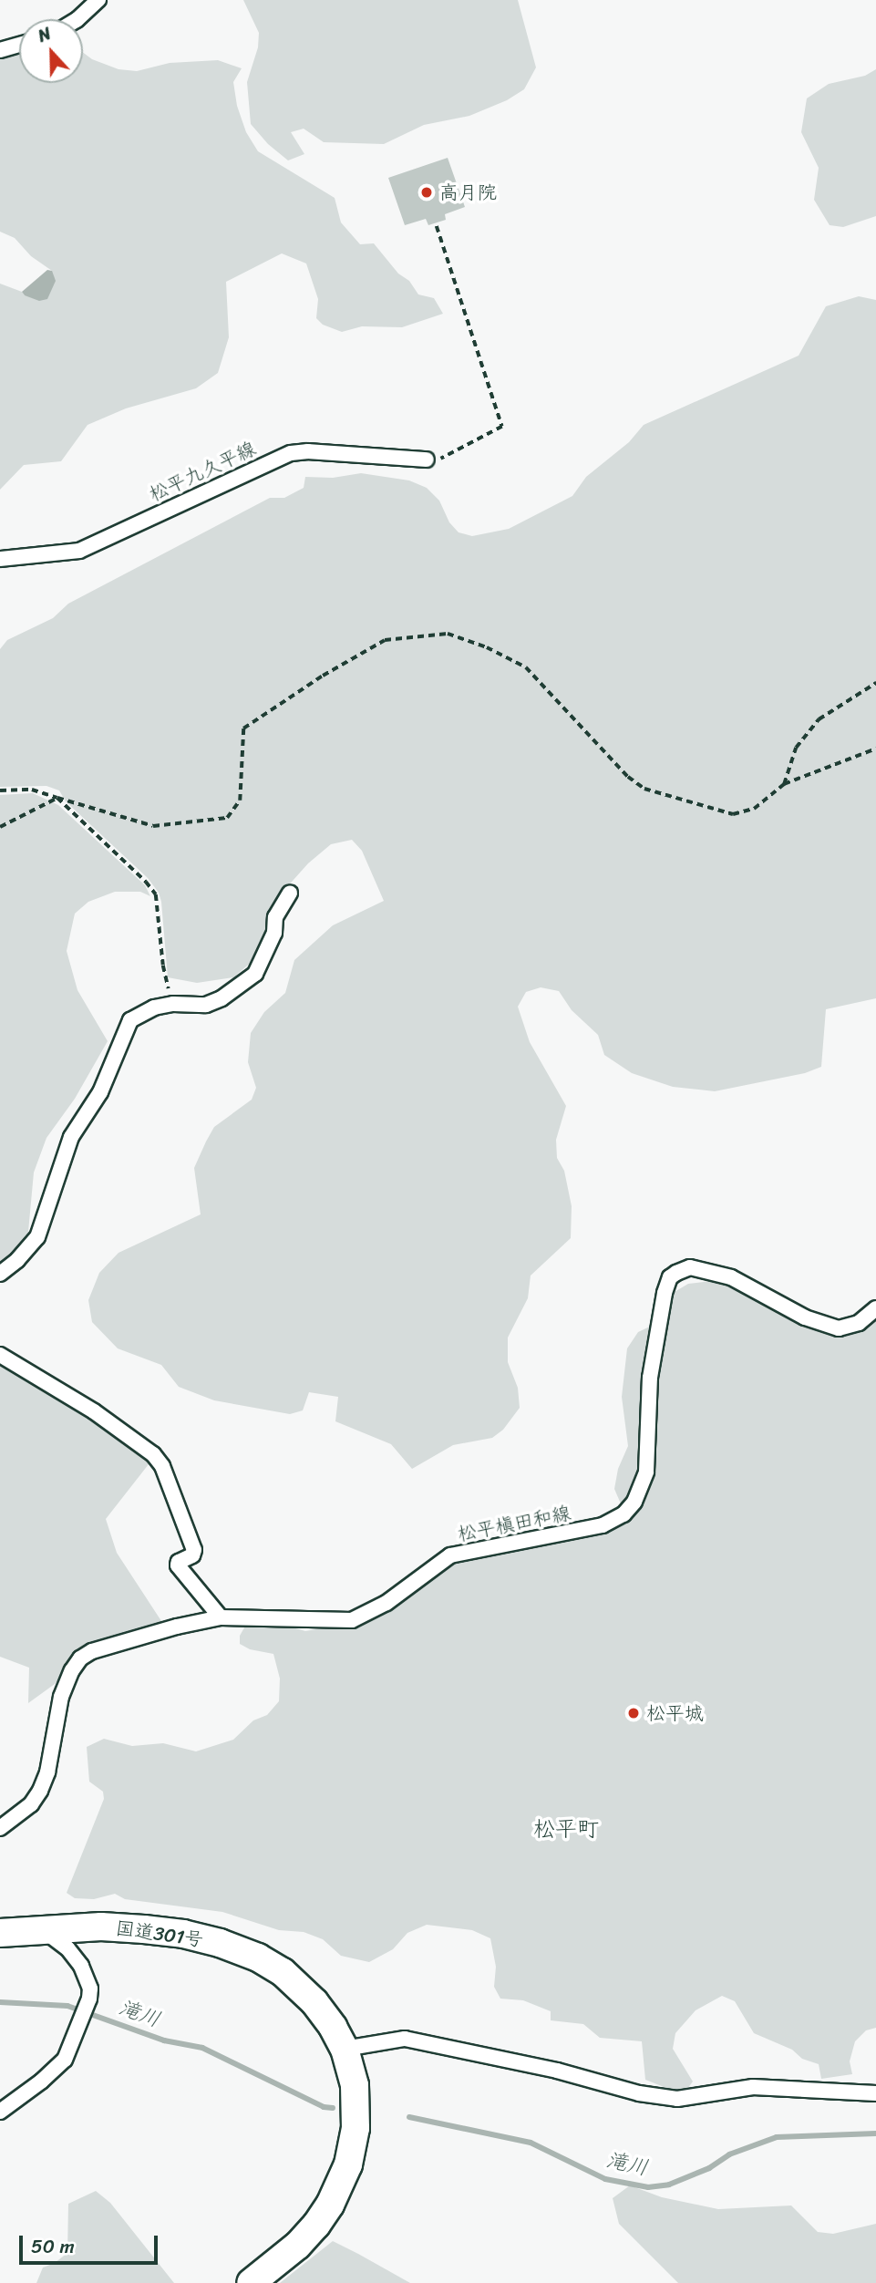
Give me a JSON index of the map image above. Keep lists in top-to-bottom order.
{
  "streets": {
    "highway": ["国道301号"],
    "street": ["松平九久平線", "松平槇田和線"]
  },
  "districts": ["松平町"],
  "water": ["滝川"],
  "places": ["高月院", "松平城"],
  "scale_bar": "50 m",
  "north": "top"
}
